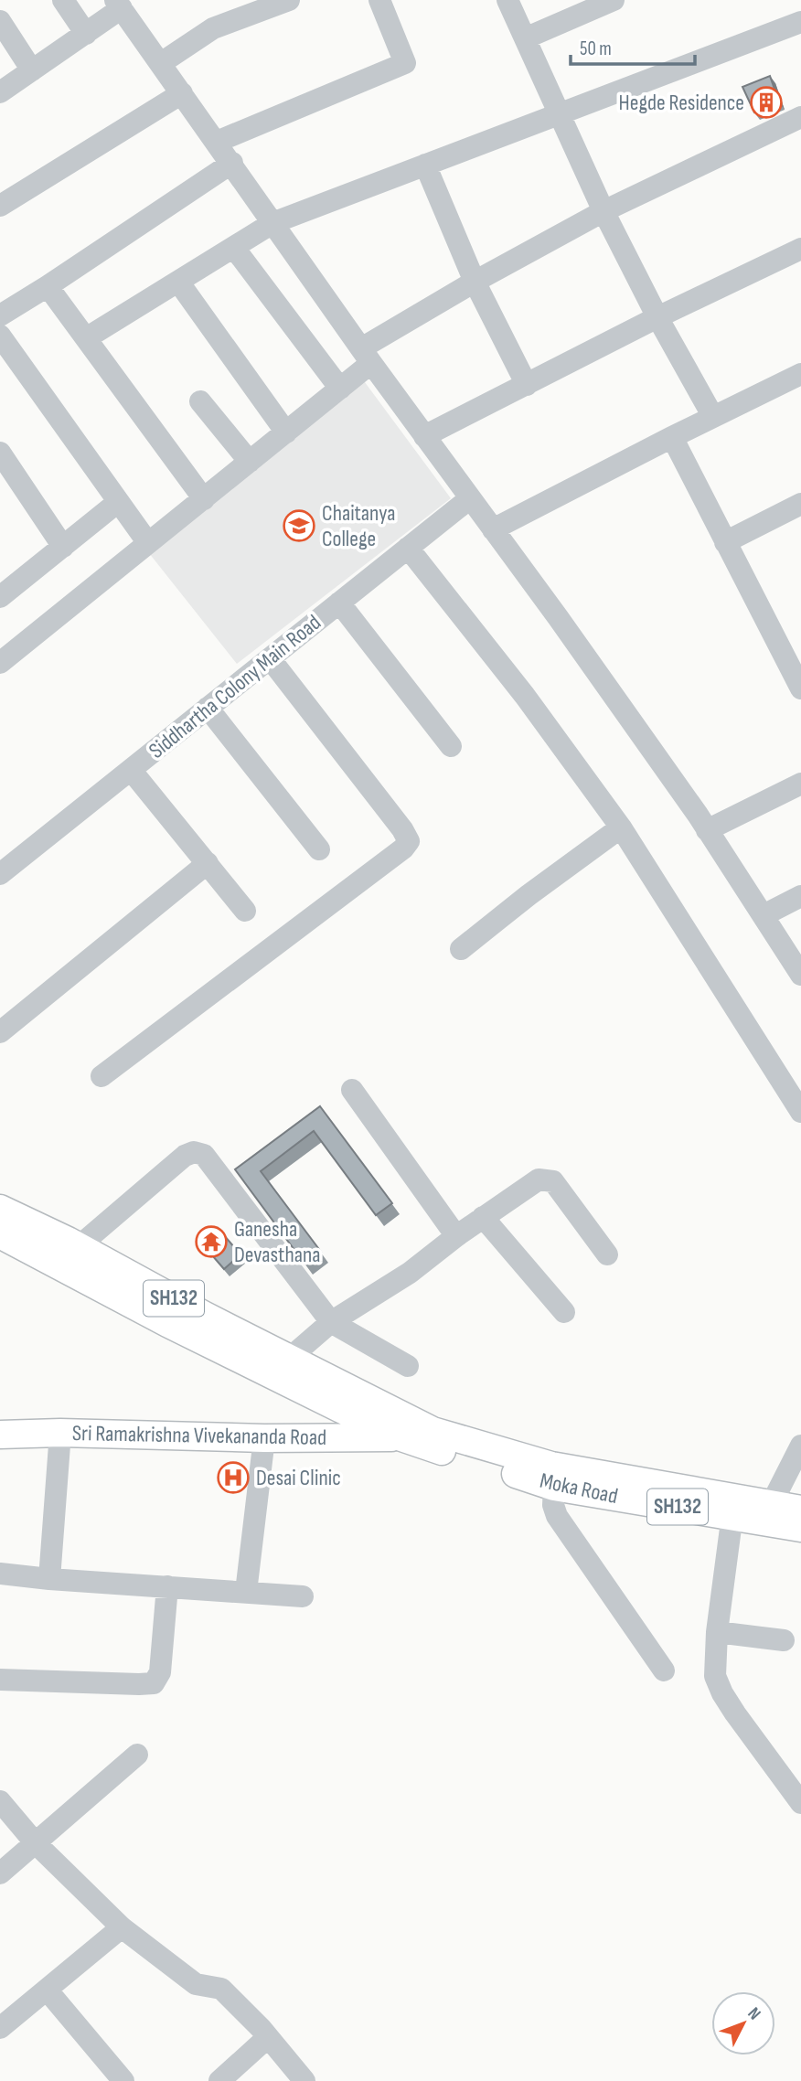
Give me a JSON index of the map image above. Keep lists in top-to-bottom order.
{
  "streets": {
    "main road": ["SH132", "Sri Ramakrishna Vivekananda Road", "Moka Road"],
    "street": ["Siddhartha Colony Main Road"]
  },
  "crossings": [
    ["SH132", "Sri Ramakrishna Vivekananda Road"],
    ["SH132", "Moka Road"],
    ["Sri Ramakrishna Vivekananda Road", "Moka Road"]
  ],
  "places": {
    "building": ["Hegde Residence"],
    "school or university": ["Chaitanya College"],
    "temple": ["Ganesha Devasthana"],
    "hospital": ["Desai Clinic"]
  },
  "scale_bar": "50 m",
  "north": "top right"
}
